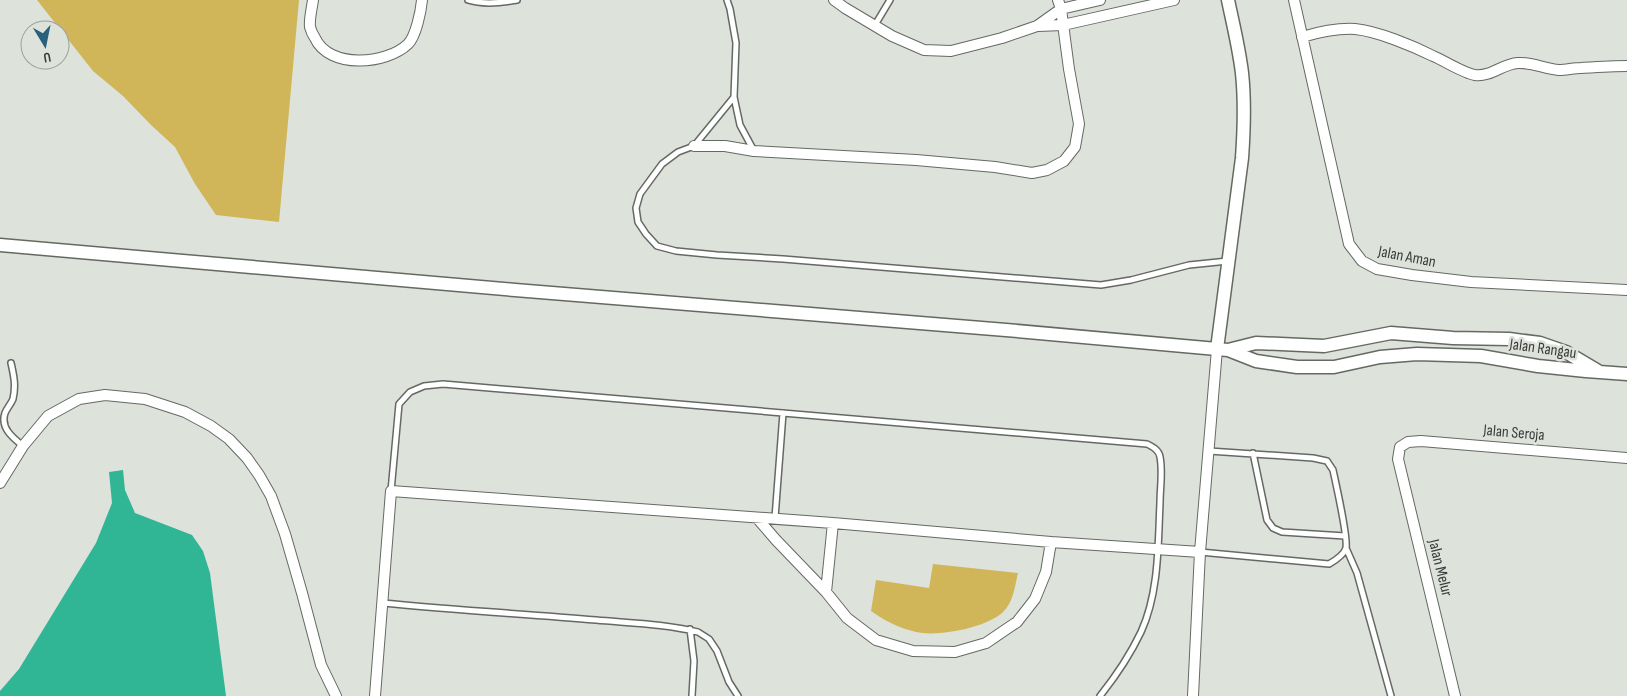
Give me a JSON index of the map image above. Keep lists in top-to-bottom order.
{
  "streets": {
    "street": [
      "Jalan Aman",
      "Jalan Rangau",
      "Jalan Seroja",
      "Jalan Melur"
    ]
  },
  "crossings": [
    ["Jalan Seroja", "Jalan Melur"]
  ],
  "north": "bottom"
}
